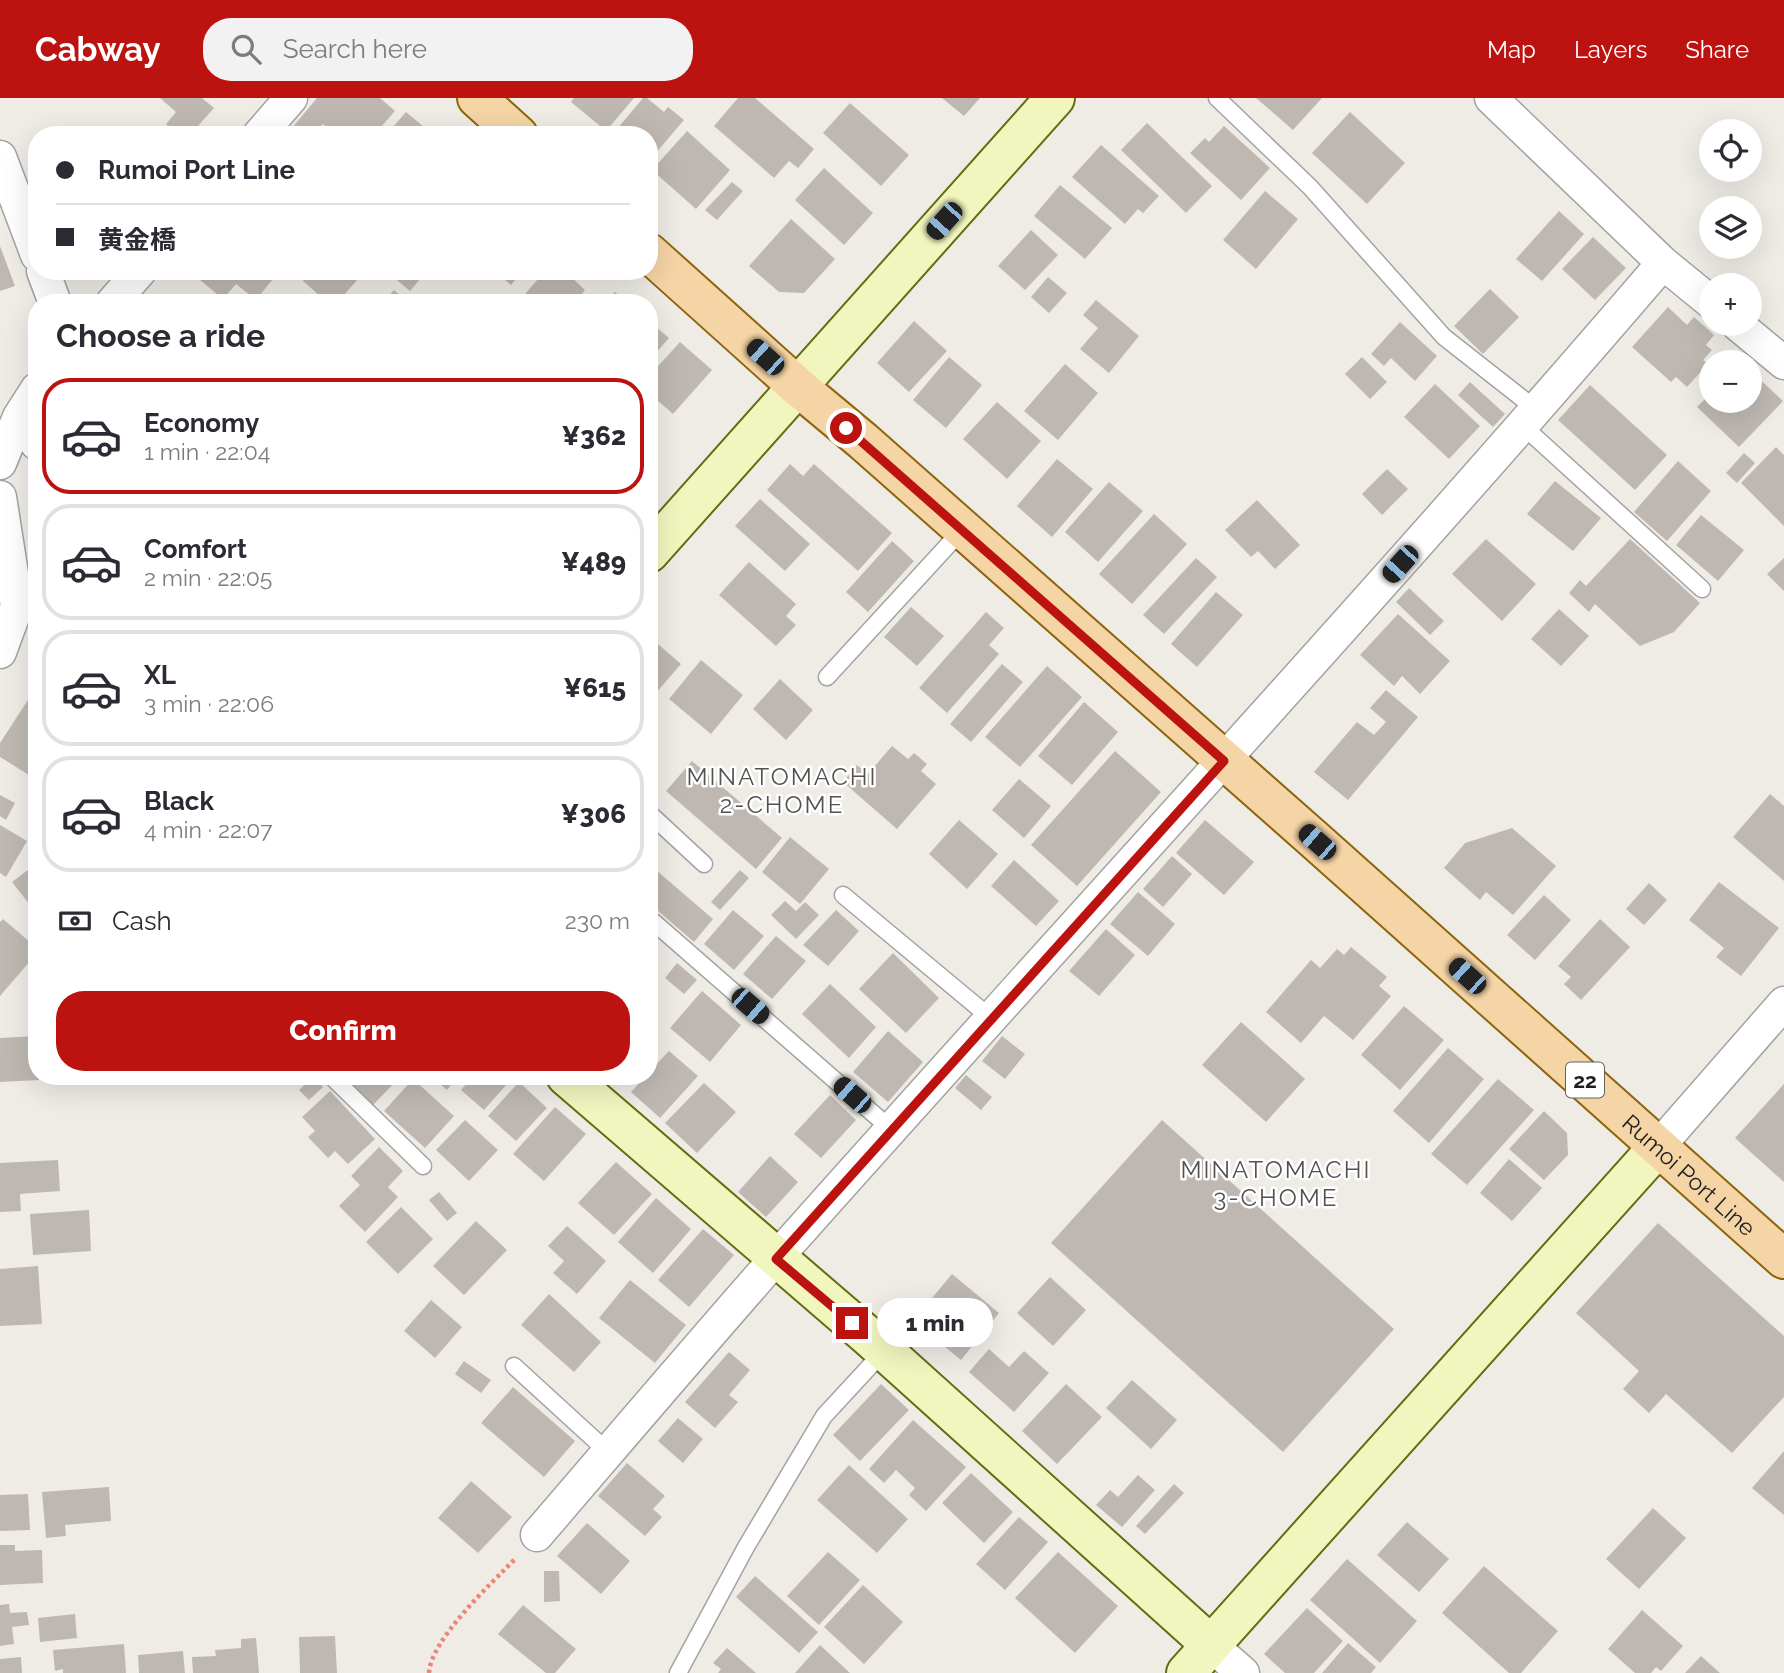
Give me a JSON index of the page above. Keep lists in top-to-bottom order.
{
  "streets": {
    "main road": ["22", "Rumoi Port Line"]
  },
  "districts": ["MINATOMACHI 2-CHOME", "MINATOMACHI 3-CHOME"],
  "page": {
    "header": "Cabway",
    "search": "Search here",
    "nav": ["Map", "Layers", "Share"],
    "map_buttons": ["+", "−"],
    "banner": ["Rumoi Port Line", "黄金橋"],
    "heading": "Choose a ride",
    "list": [
      {
        "name": "Economy",
        "note": "1 min · 22:04",
        "value": "¥362"
      },
      {
        "name": "Comfort",
        "note": "2 min · 22:05",
        "value": "¥489"
      },
      {
        "name": "XL",
        "note": "3 min · 22:06",
        "value": "¥615"
      },
      {
        "name": "Black",
        "note": "4 min · 22:07",
        "value": "¥306"
      }
    ],
    "pay": ["Cash", "230 m"],
    "buttons": "Confirm",
    "bubble": "1 min"
  }
}
